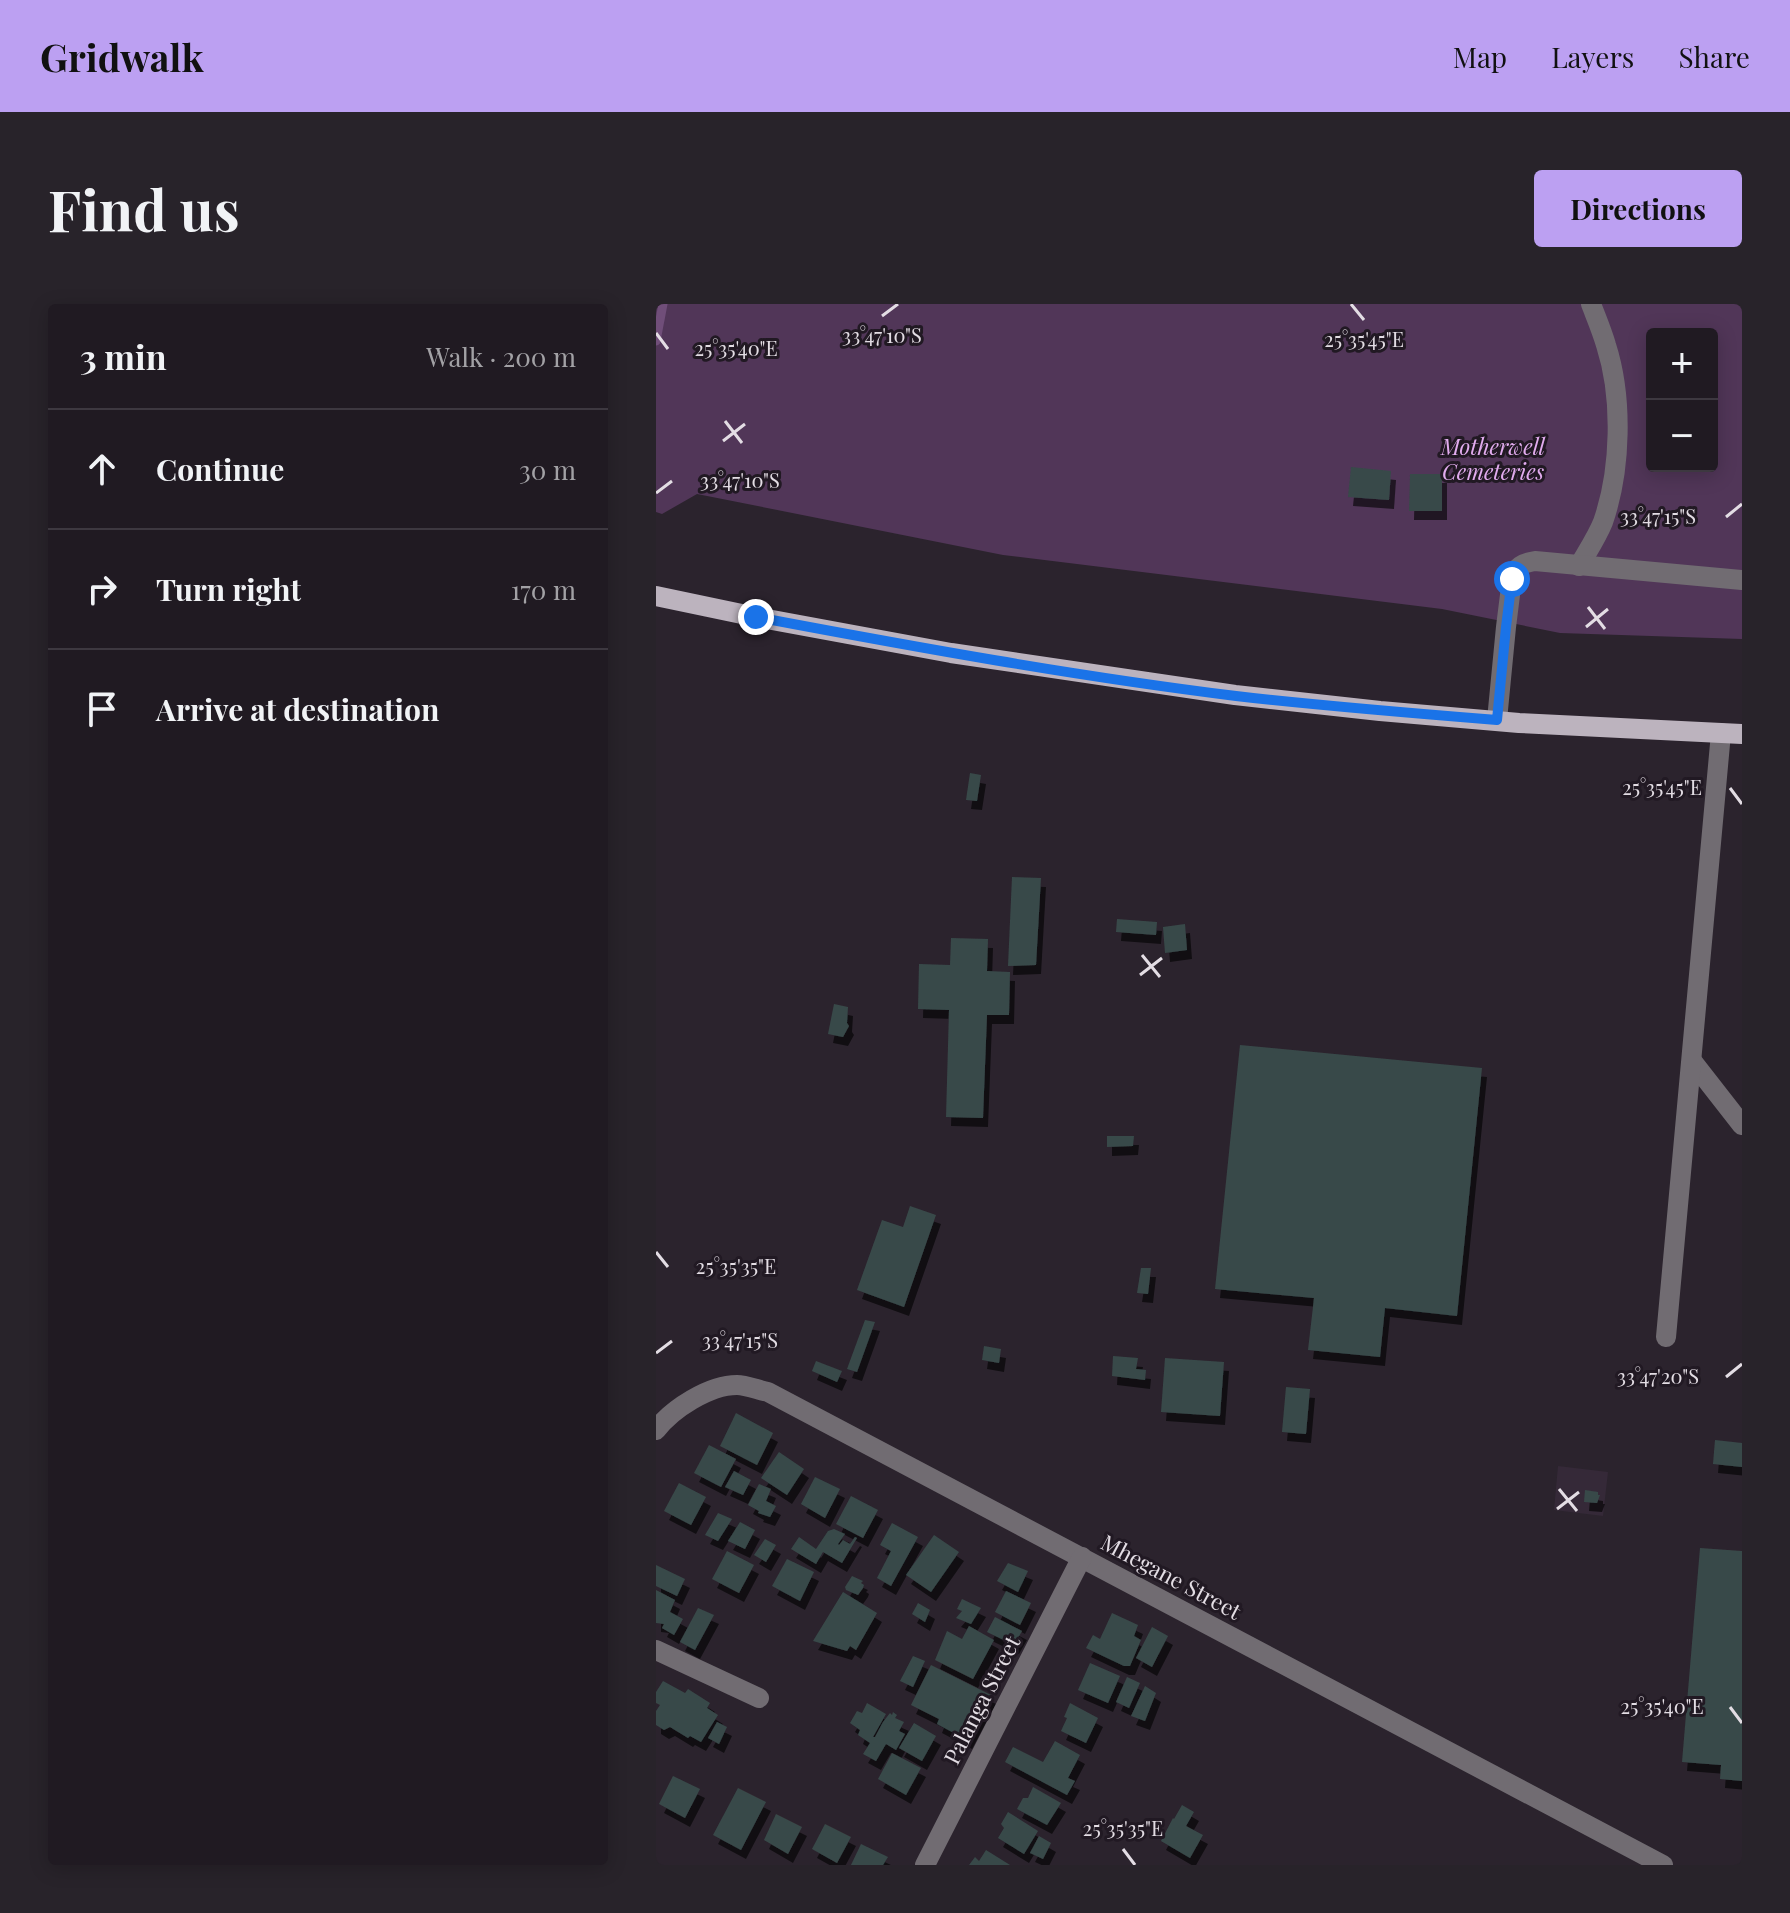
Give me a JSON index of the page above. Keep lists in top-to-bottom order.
{
  "streets": {
    "street": ["Mhegane Street", "Palanga Street"]
  },
  "crossings": [
    ["Mhegane Street", "Palanga Street"]
  ],
  "parks": ["Motherwell Cemeteries"],
  "page": {
    "header": "Gridwalk",
    "nav": ["Map", "Layers", "Share"],
    "buttons": "Directions",
    "title": "Find us",
    "heading": ["3 min", "Walk · 200 m"],
    "map_buttons": ["+", "−"],
    "list": [
      ["Continue", "30 m"],
      ["Turn right", "170 m"],
      "Arrive at destination"
    ]
  },
  "coordinates": [
    "33°47'10\"S",
    "25°35'45\"E",
    "25°35'40\"E",
    "33°47'15\"S",
    "25°35'35\"E",
    "33°47'20\"S"
  ]
}
